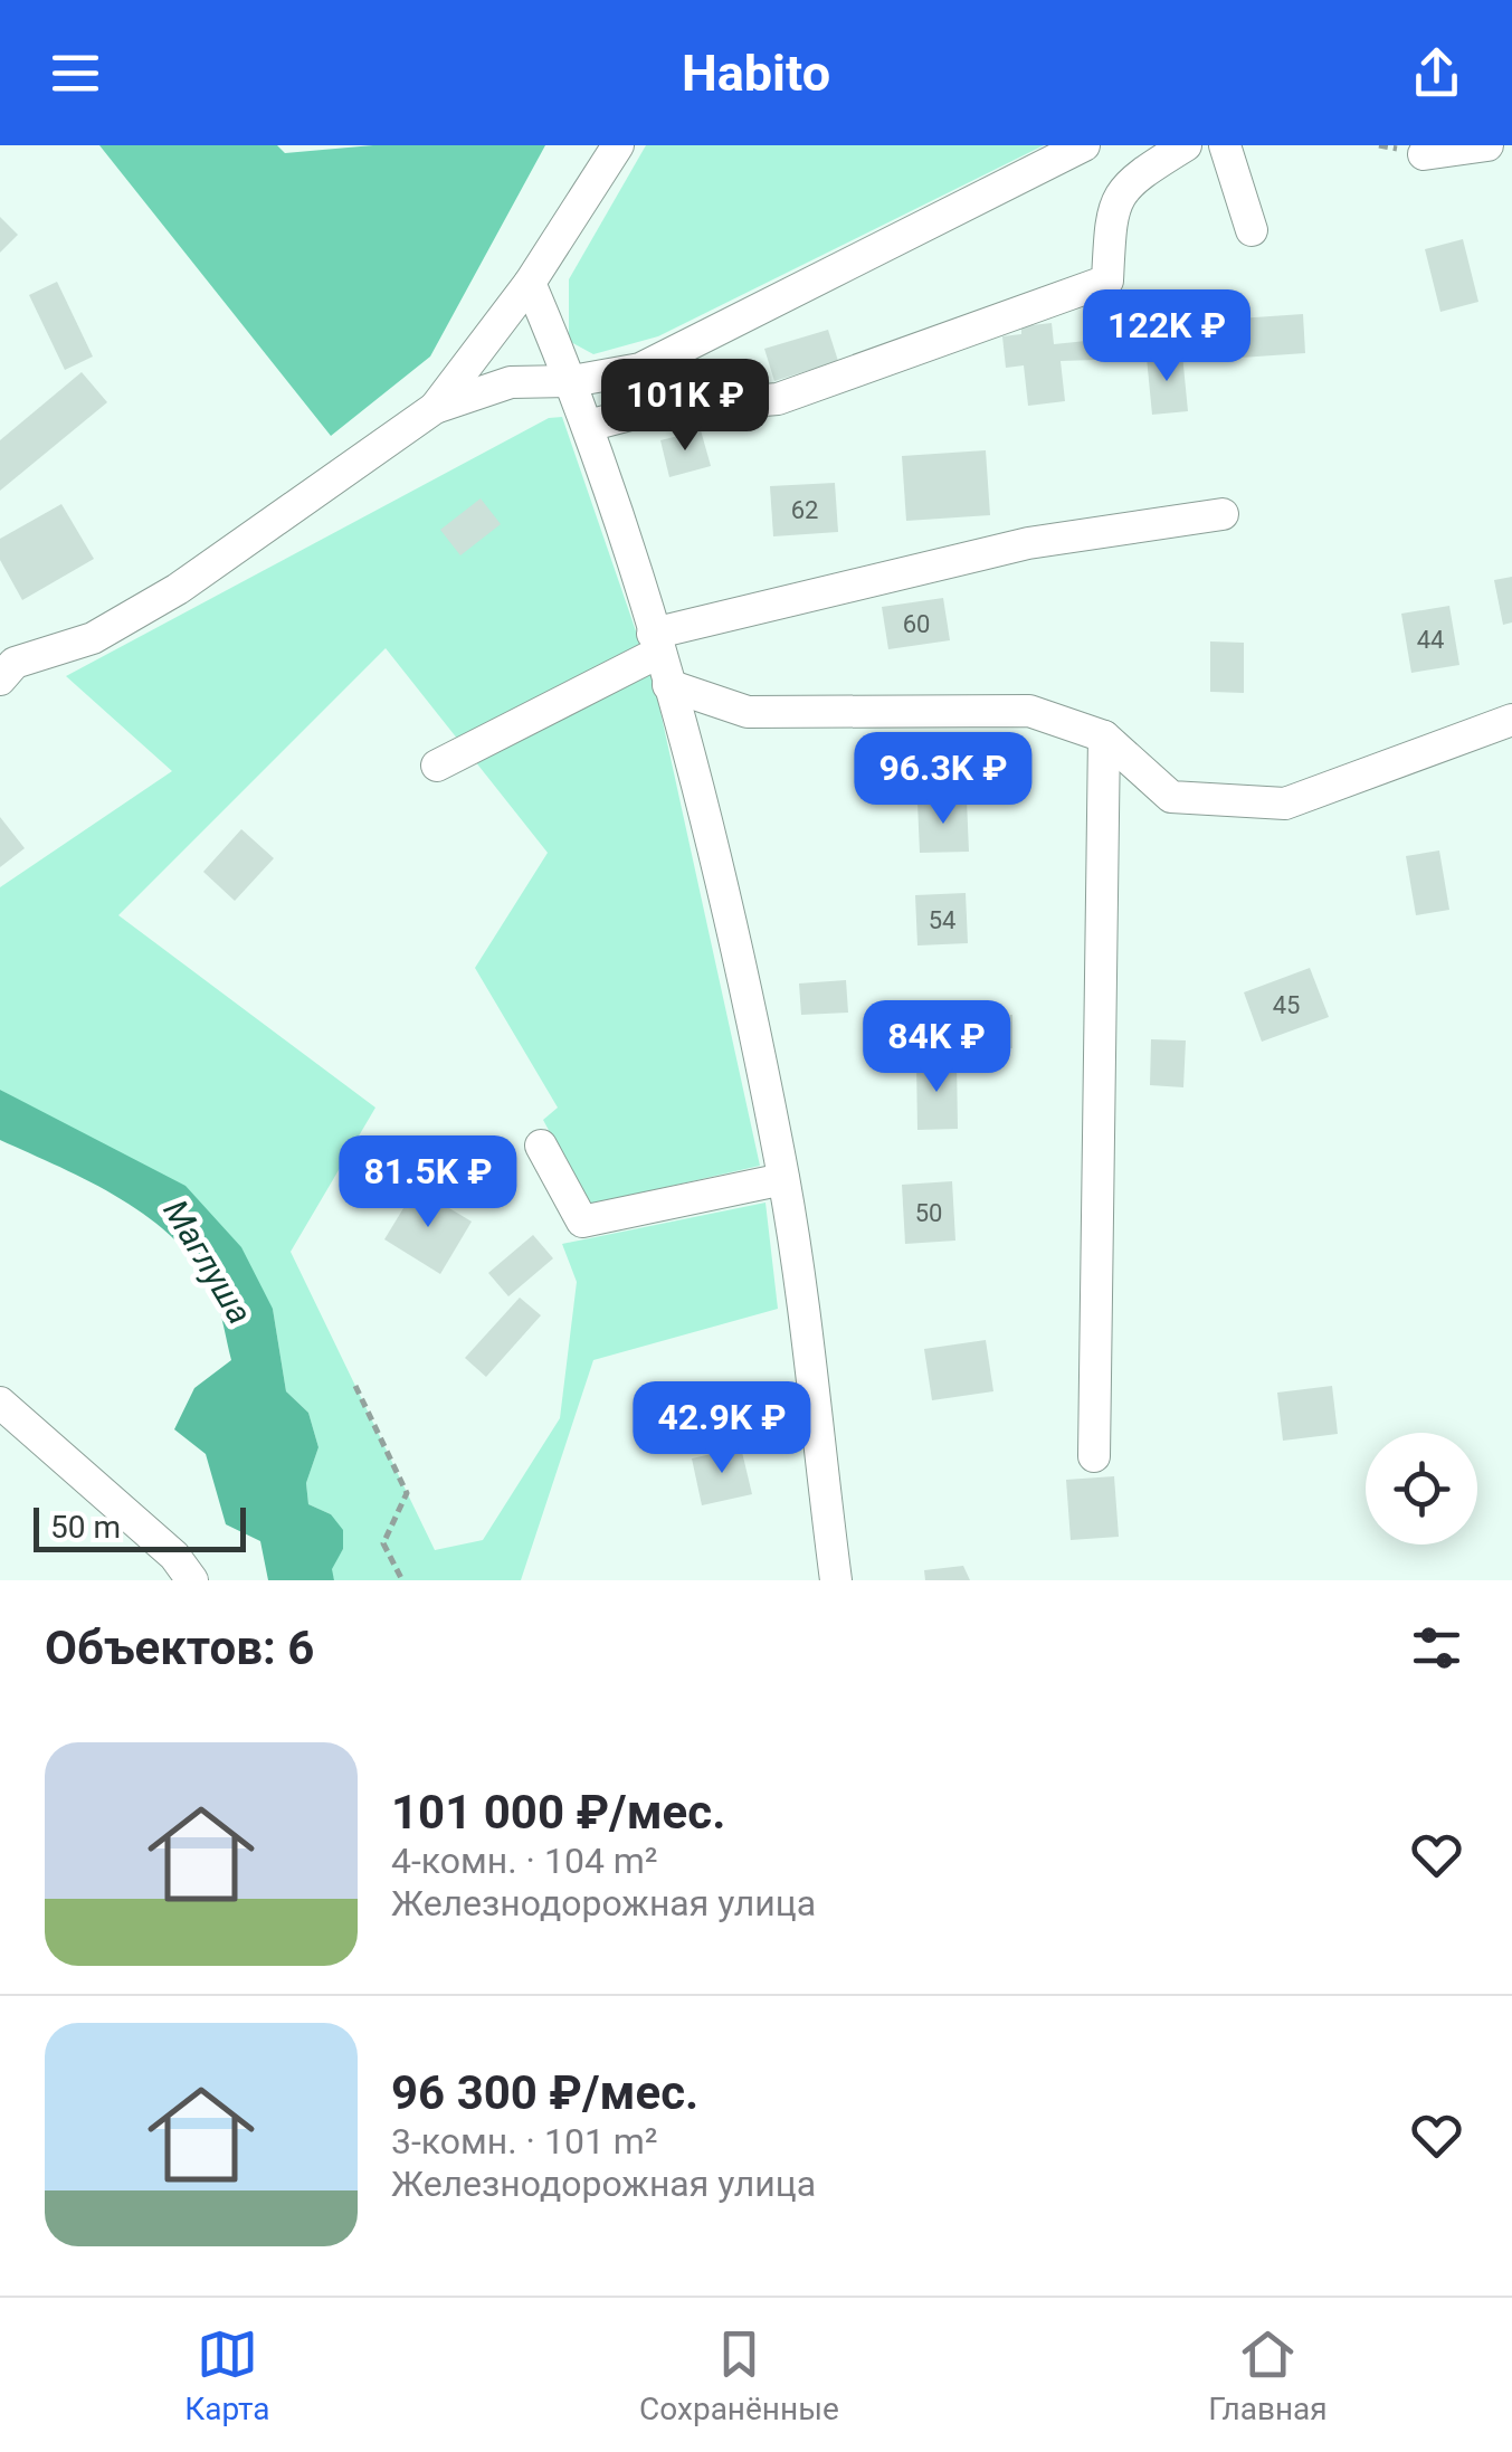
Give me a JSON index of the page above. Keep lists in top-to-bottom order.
{
  "water": ["Маглуша"],
  "house_numbers": [
    "62",
    "60",
    "44",
    "54",
    "45",
    "50"
  ],
  "scale_bar": "50 m",
  "page": {
    "header": "Habito",
    "price": [
      "122K ₽",
      "101K ₽",
      "96.3K ₽",
      "84K ₽",
      "81.5K ₽",
      "42.9K ₽"
    ],
    "scale": "50 m",
    "heading": "Объектов: 6",
    "list": [
      {
        "name": "101 000 ₽/мес.",
        "note": "4-комн. · 104 m² · Железнодорожная улица"
      },
      {
        "name": "96 300 ₽/мес.",
        "note": "3-комн. · 101 m² · Железнодорожная улица"
      }
    ],
    "tabs": ["Карта", "Сохранённые", "Главная"]
  }
}
